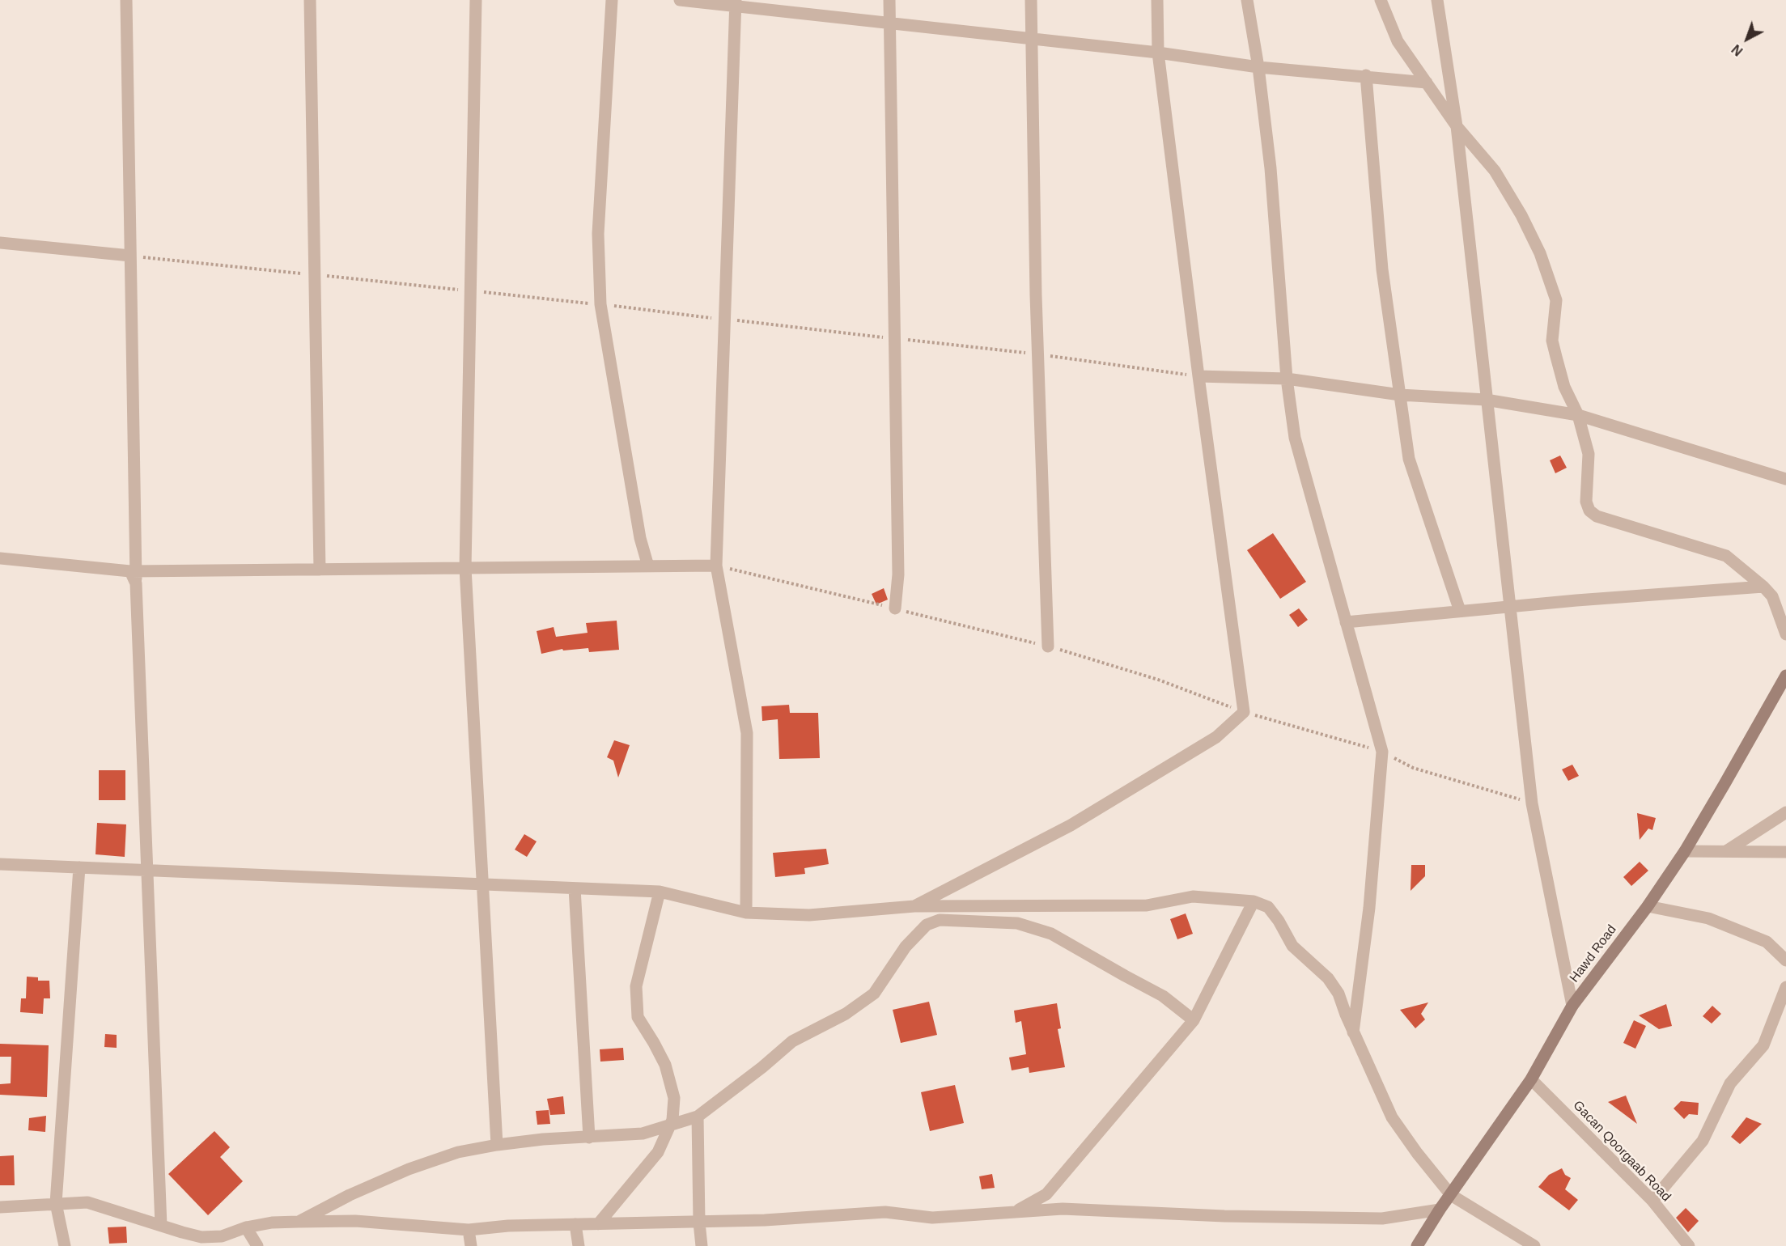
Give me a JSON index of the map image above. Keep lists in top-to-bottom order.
{
  "streets": {
    "main road": ["Hawd Road"],
    "street": ["Gacan Qoorgaab Road"]
  },
  "crossings": [
    ["Hawd Road", "Gacan Qoorgaab Road"]
  ],
  "north": "bottom left"
}
